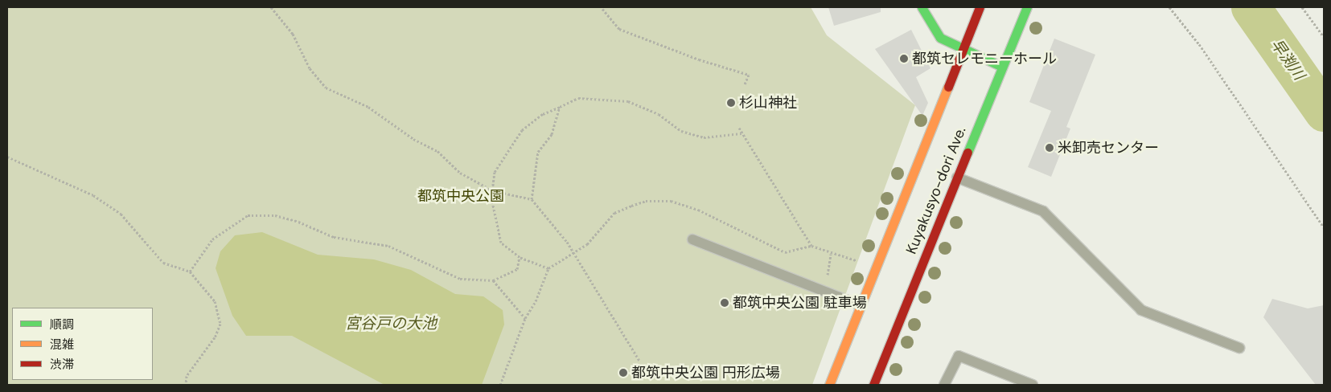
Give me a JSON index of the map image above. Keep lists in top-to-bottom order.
{
  "streets": {
    "street": ["Kuyakusyo-dori Ave."]
  },
  "water": ["早渕川", "宮谷戸の大池"],
  "parks": ["都筑中央公園"],
  "places": [
    "都筑セレモニーホール",
    "杉山神社",
    "米卸売センター",
    "都筑中央公園 駐車場",
    "都筑中央公園 円形広場"
  ],
  "legend": ["順調", "混雑", "渋滞"]
}
